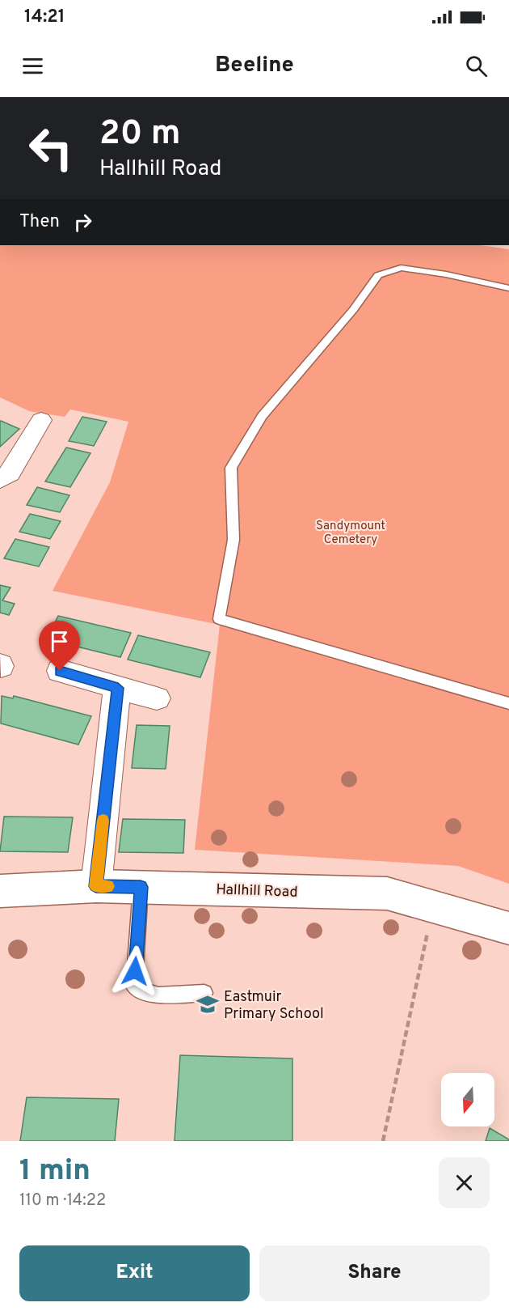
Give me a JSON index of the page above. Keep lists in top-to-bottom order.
{
  "streets": {
    "street": ["Hallhill Road"]
  },
  "parks": ["Sandymount Cemetery"],
  "places": {
    "school or university": ["Eastmuir Primary School"]
  },
  "north": "bottom",
  "page": {
    "status": "14:21",
    "header": "Beeline",
    "turn": ["20 m", "Hallhill Road"],
    "then": "Then",
    "heading": ["1 min", "110 m · 14:22"],
    "buttons": ["Exit", "Share"]
  }
}
